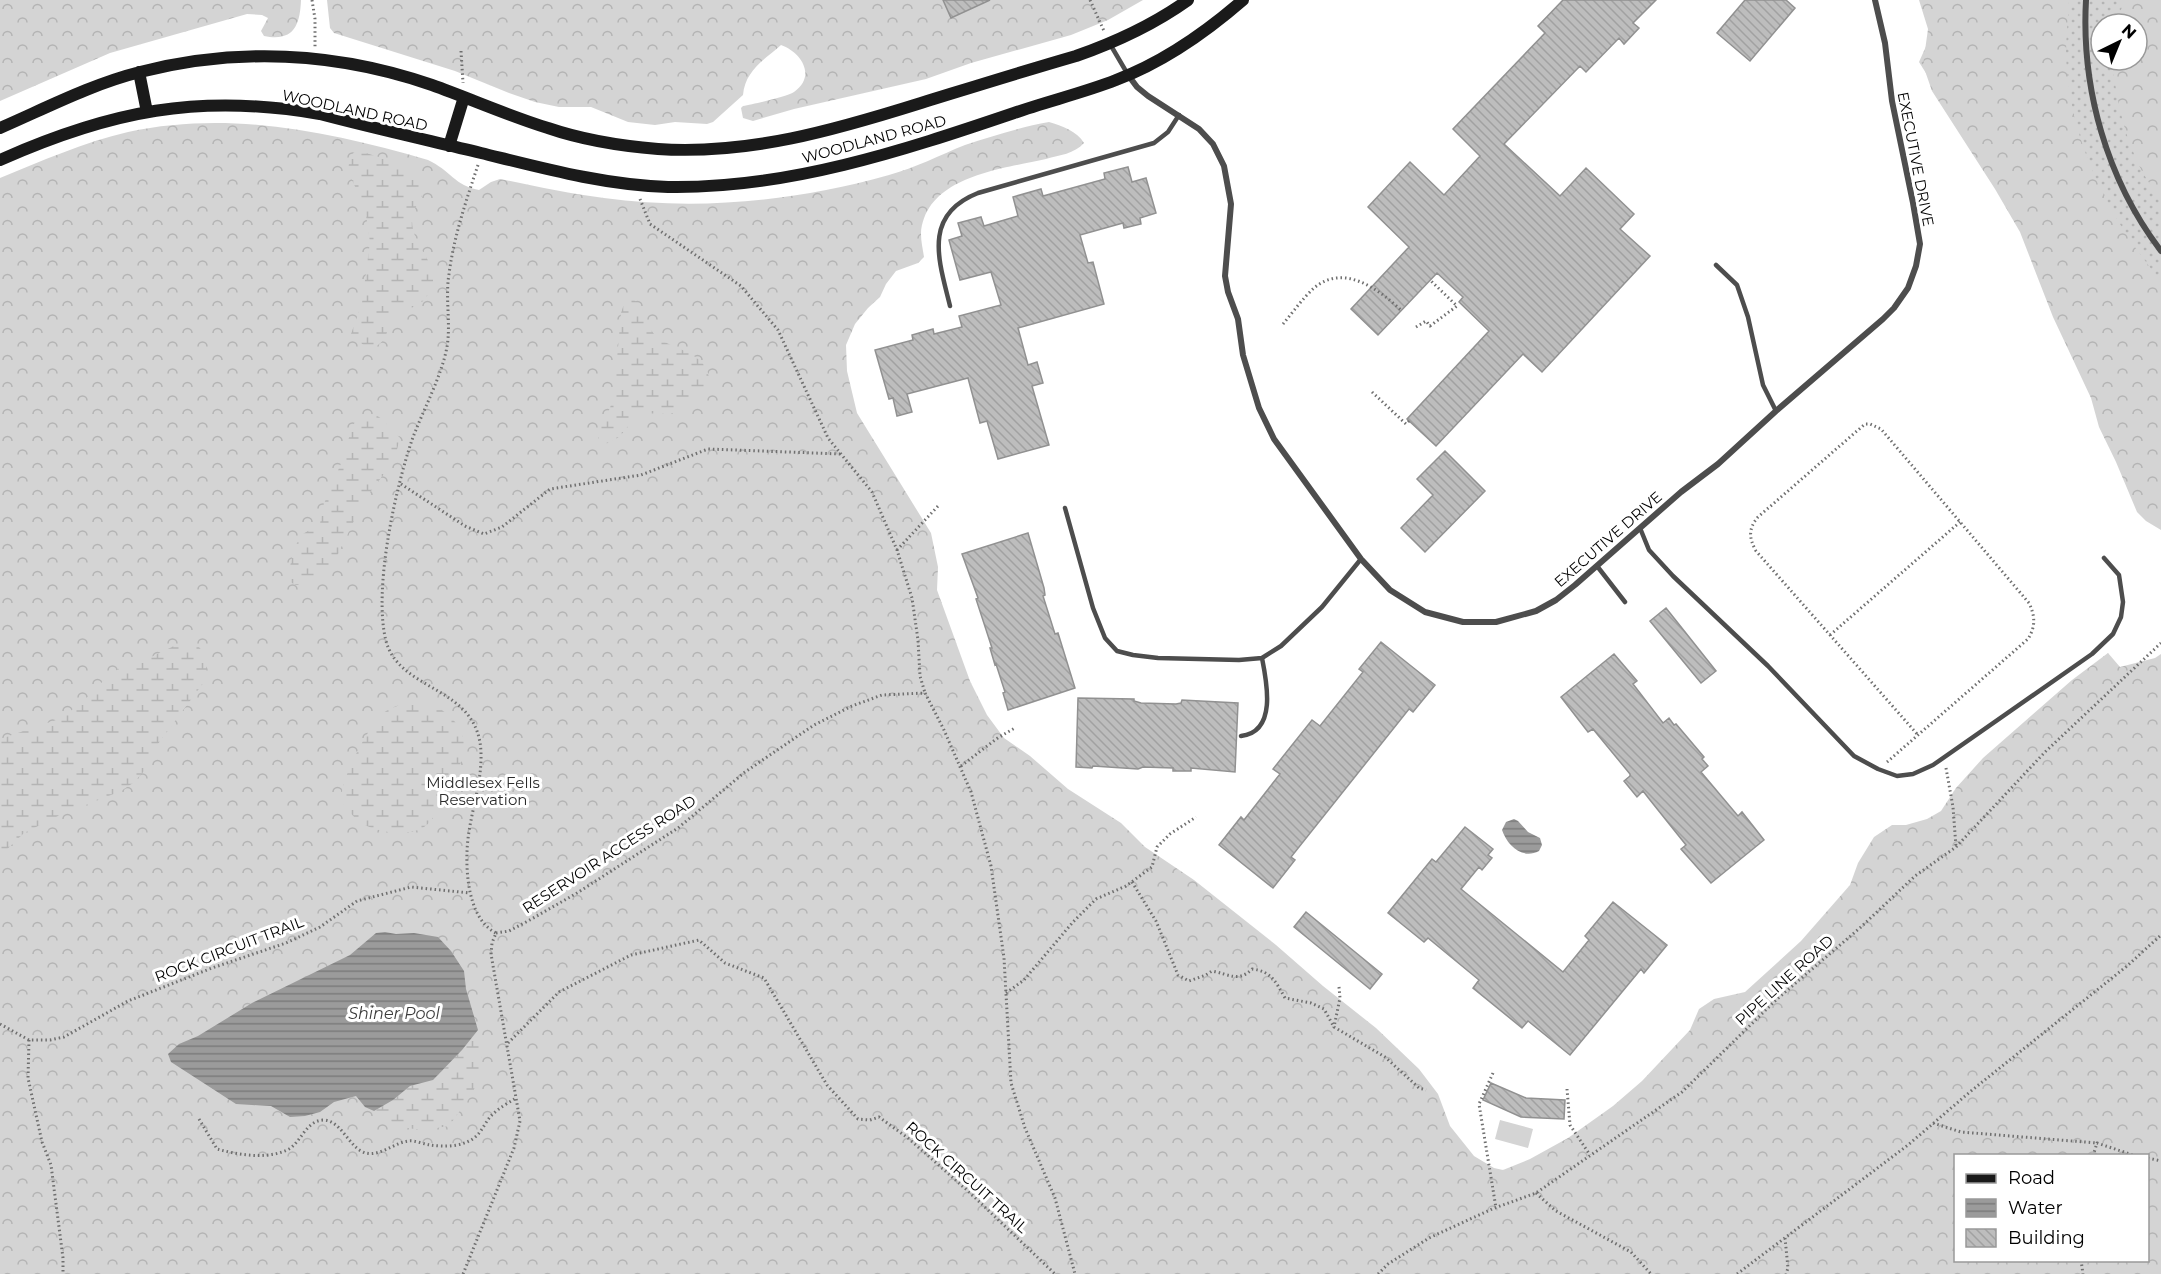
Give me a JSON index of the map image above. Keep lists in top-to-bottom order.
{
  "streets": {
    "main road": ["WOODLAND ROAD"],
    "street": ["EXECUTIVE DRIVE"],
    "path": ["RESERVOIR ACCESS ROAD", "ROCK CIRCUIT TRAIL", "PIPE LINE ROAD"]
  },
  "crossings": [
    ["WOODLAND ROAD", "EXECUTIVE DRIVE"]
  ],
  "water": ["Shiner Pool"],
  "parks": ["Middlesex Fells Reservation"],
  "legend": ["Road", "Water", "Building"],
  "north": "top right"
}
